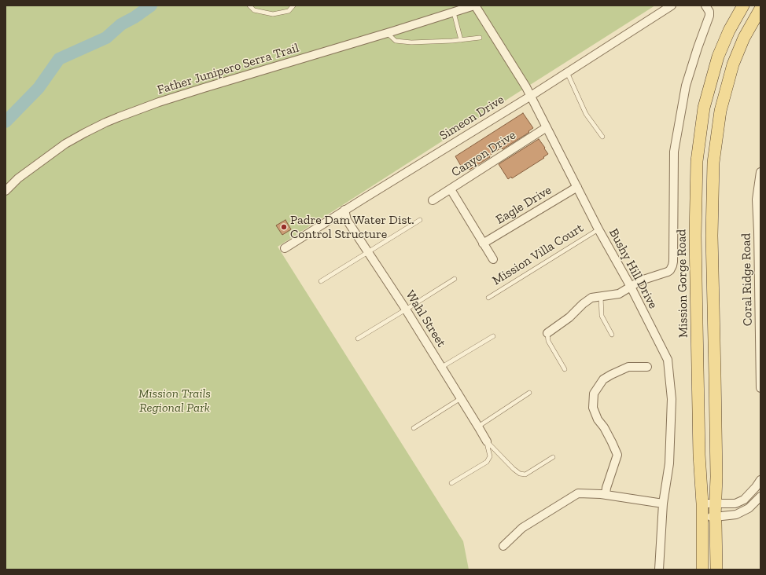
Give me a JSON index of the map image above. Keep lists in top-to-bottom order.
{
  "streets": {
    "main road": ["Mission Gorge Road"],
    "street": [
      "Father Junipero Serra Trail",
      "Simeon Drive",
      "Canyon Drive",
      "Eagle Drive",
      "Bushy Hill Drive",
      "Coral Ridge Road",
      "Wahl Street"
    ],
    "lane": ["Mission Villa Court"]
  },
  "crossings": [
    ["Father Junipero Serra Trail", "Bushy Hill Drive"],
    ["Simeon Drive", "Bushy Hill Drive"],
    ["Simeon Drive", "Wahl Street"],
    ["Canyon Drive", "Bushy Hill Drive"],
    ["Eagle Drive", "Bushy Hill Drive"],
    ["Mission Villa Court", "Bushy Hill Drive"]
  ],
  "parks": ["Mission Trails Regional Park"],
  "places": ["Padre Dam Water Dist. Control Structure"]
}
